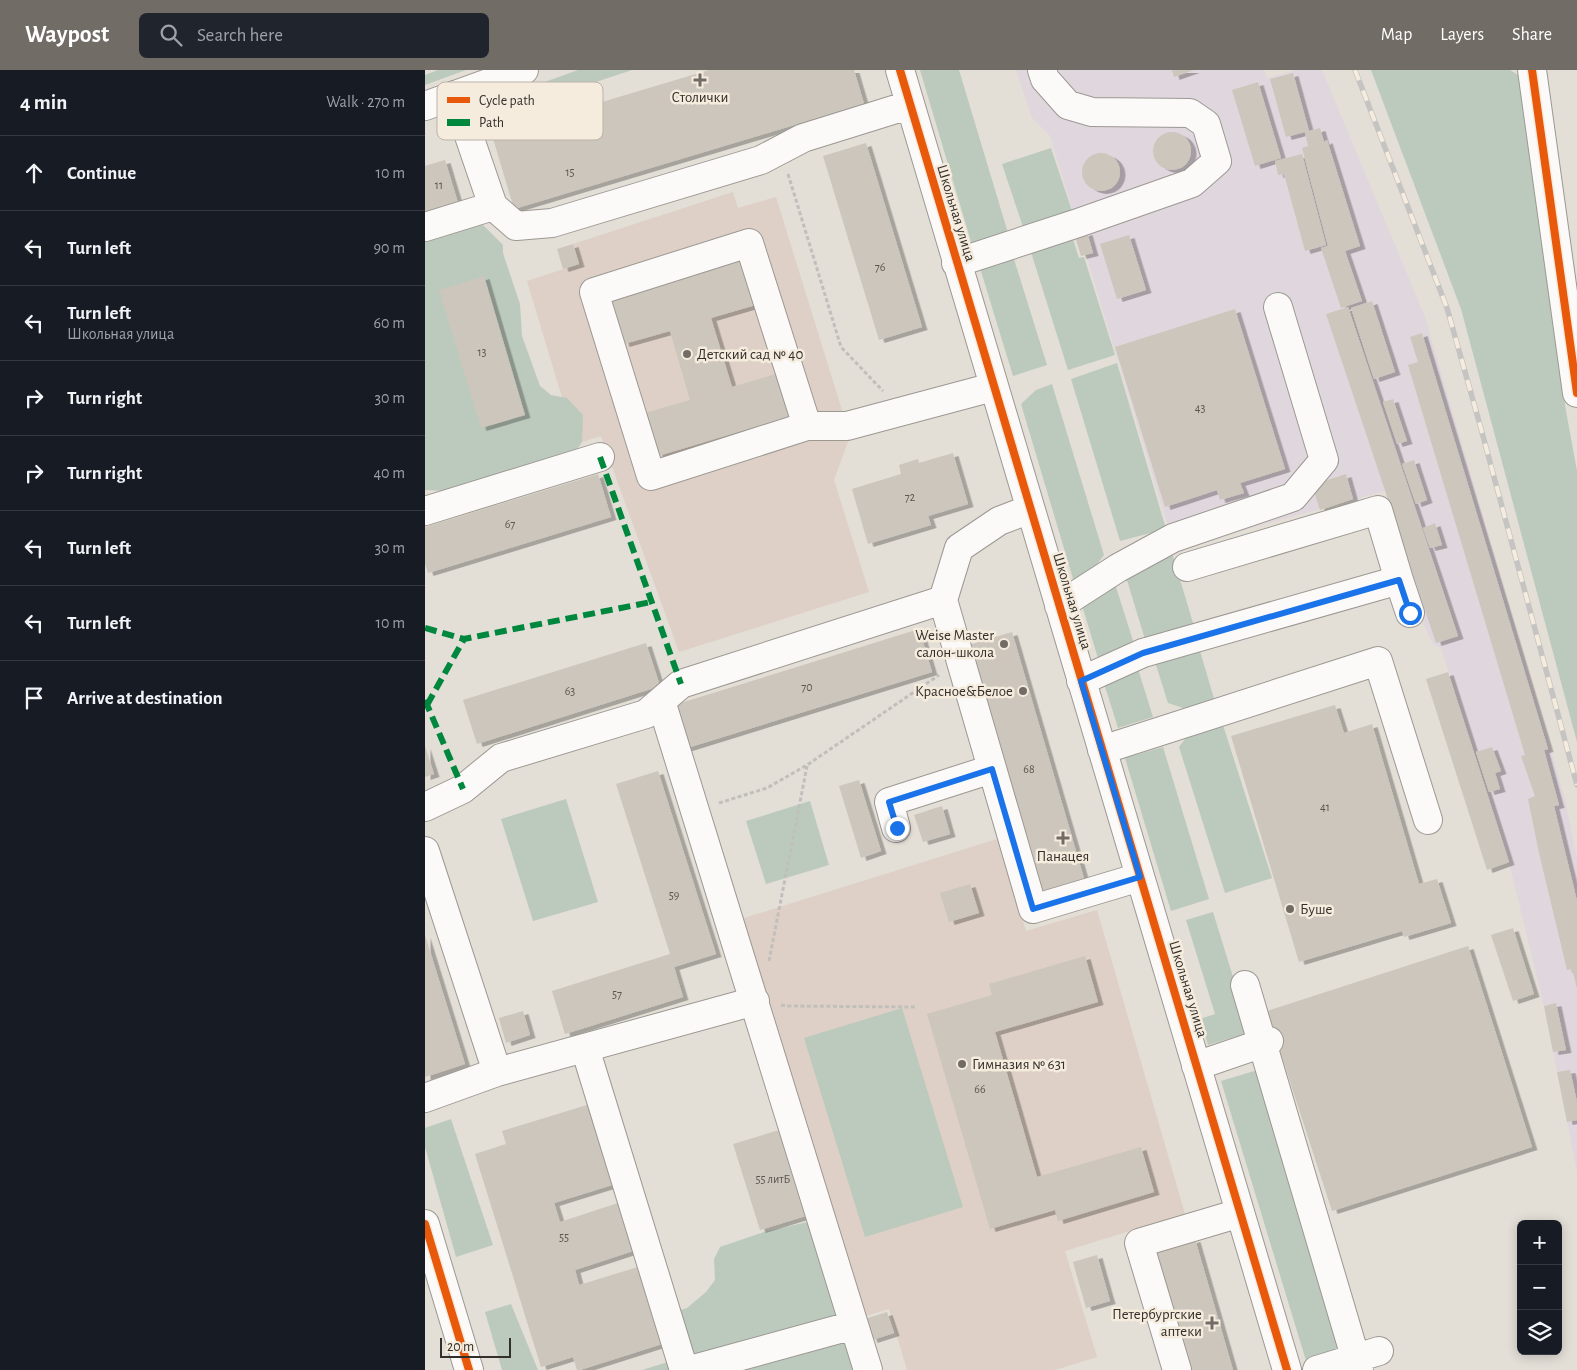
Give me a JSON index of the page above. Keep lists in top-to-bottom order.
{
  "streets": {
    "street": ["Школьная улица"]
  },
  "places": {
    "health": ["Столички", "Панацея", "Петербургские аптеки"],
    "other": [
      "Детский сад № 40",
      "Weise Master салон-школа",
      "Красное&Белое",
      "Буше",
      "Гимназия № 631"
    ]
  },
  "house_numbers": [
    "15",
    "11",
    "76",
    "13",
    "43",
    "72",
    "67",
    "70",
    "63",
    "68",
    "41",
    "59",
    "57",
    "66",
    "55 литБ",
    "55"
  ],
  "legend": ["Cycle path", "Path"],
  "scale_bar": "20 m",
  "page": {
    "header": "Waypost",
    "search": "Search here",
    "nav": ["Map", "Layers", "Share"],
    "heading": ["4 min", "Walk · 270 m"],
    "list": [
      ["Continue", "10 m"],
      ["Turn left", "90 m"],
      ["Turn left", "Школьная улица", "60 m"],
      ["Turn right", "30 m"],
      ["Turn right", "40 m"],
      ["Turn left", "30 m"],
      ["Turn left", "10 m"],
      "Arrive at destination"
    ],
    "map_buttons": ["+", "−"],
    "scale": "20 m"
  }
}
